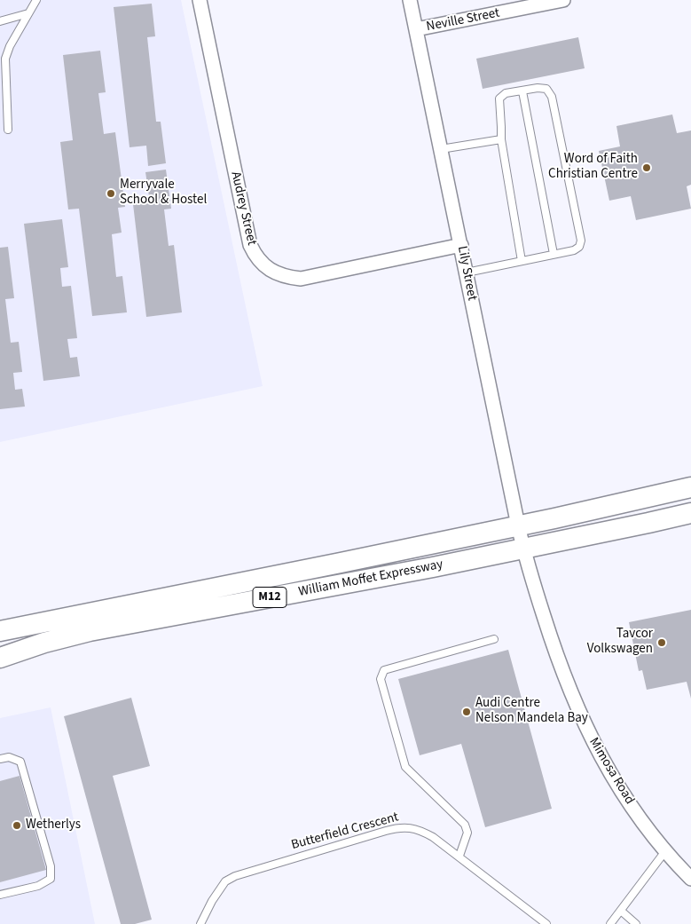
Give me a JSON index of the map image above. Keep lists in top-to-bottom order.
{
  "streets": {
    "main road": ["William Moffet Expressway", "M12"],
    "street": [
      "Neville Street",
      "Audrey Street",
      "Lily Street",
      "Mimosa Road"
    ],
    "lane": ["Butterfield Crescent"]
  },
  "crossings": [
    ["Neville Street", "Lily Street"],
    ["Audrey Street", "Lily Street"],
    ["Lily Street", "William Moffet Expressway"],
    ["Lily Street", "Mimosa Road"],
    ["William Moffet Expressway", "Mimosa Road"]
  ],
  "places": [
    "Word of Faith Christian Centre",
    "Merryvale School & Hostel",
    "Tavcor Volkswagen",
    "Audi Centre Nelson Mandela Bay",
    "Wetherlys"
  ]
}
